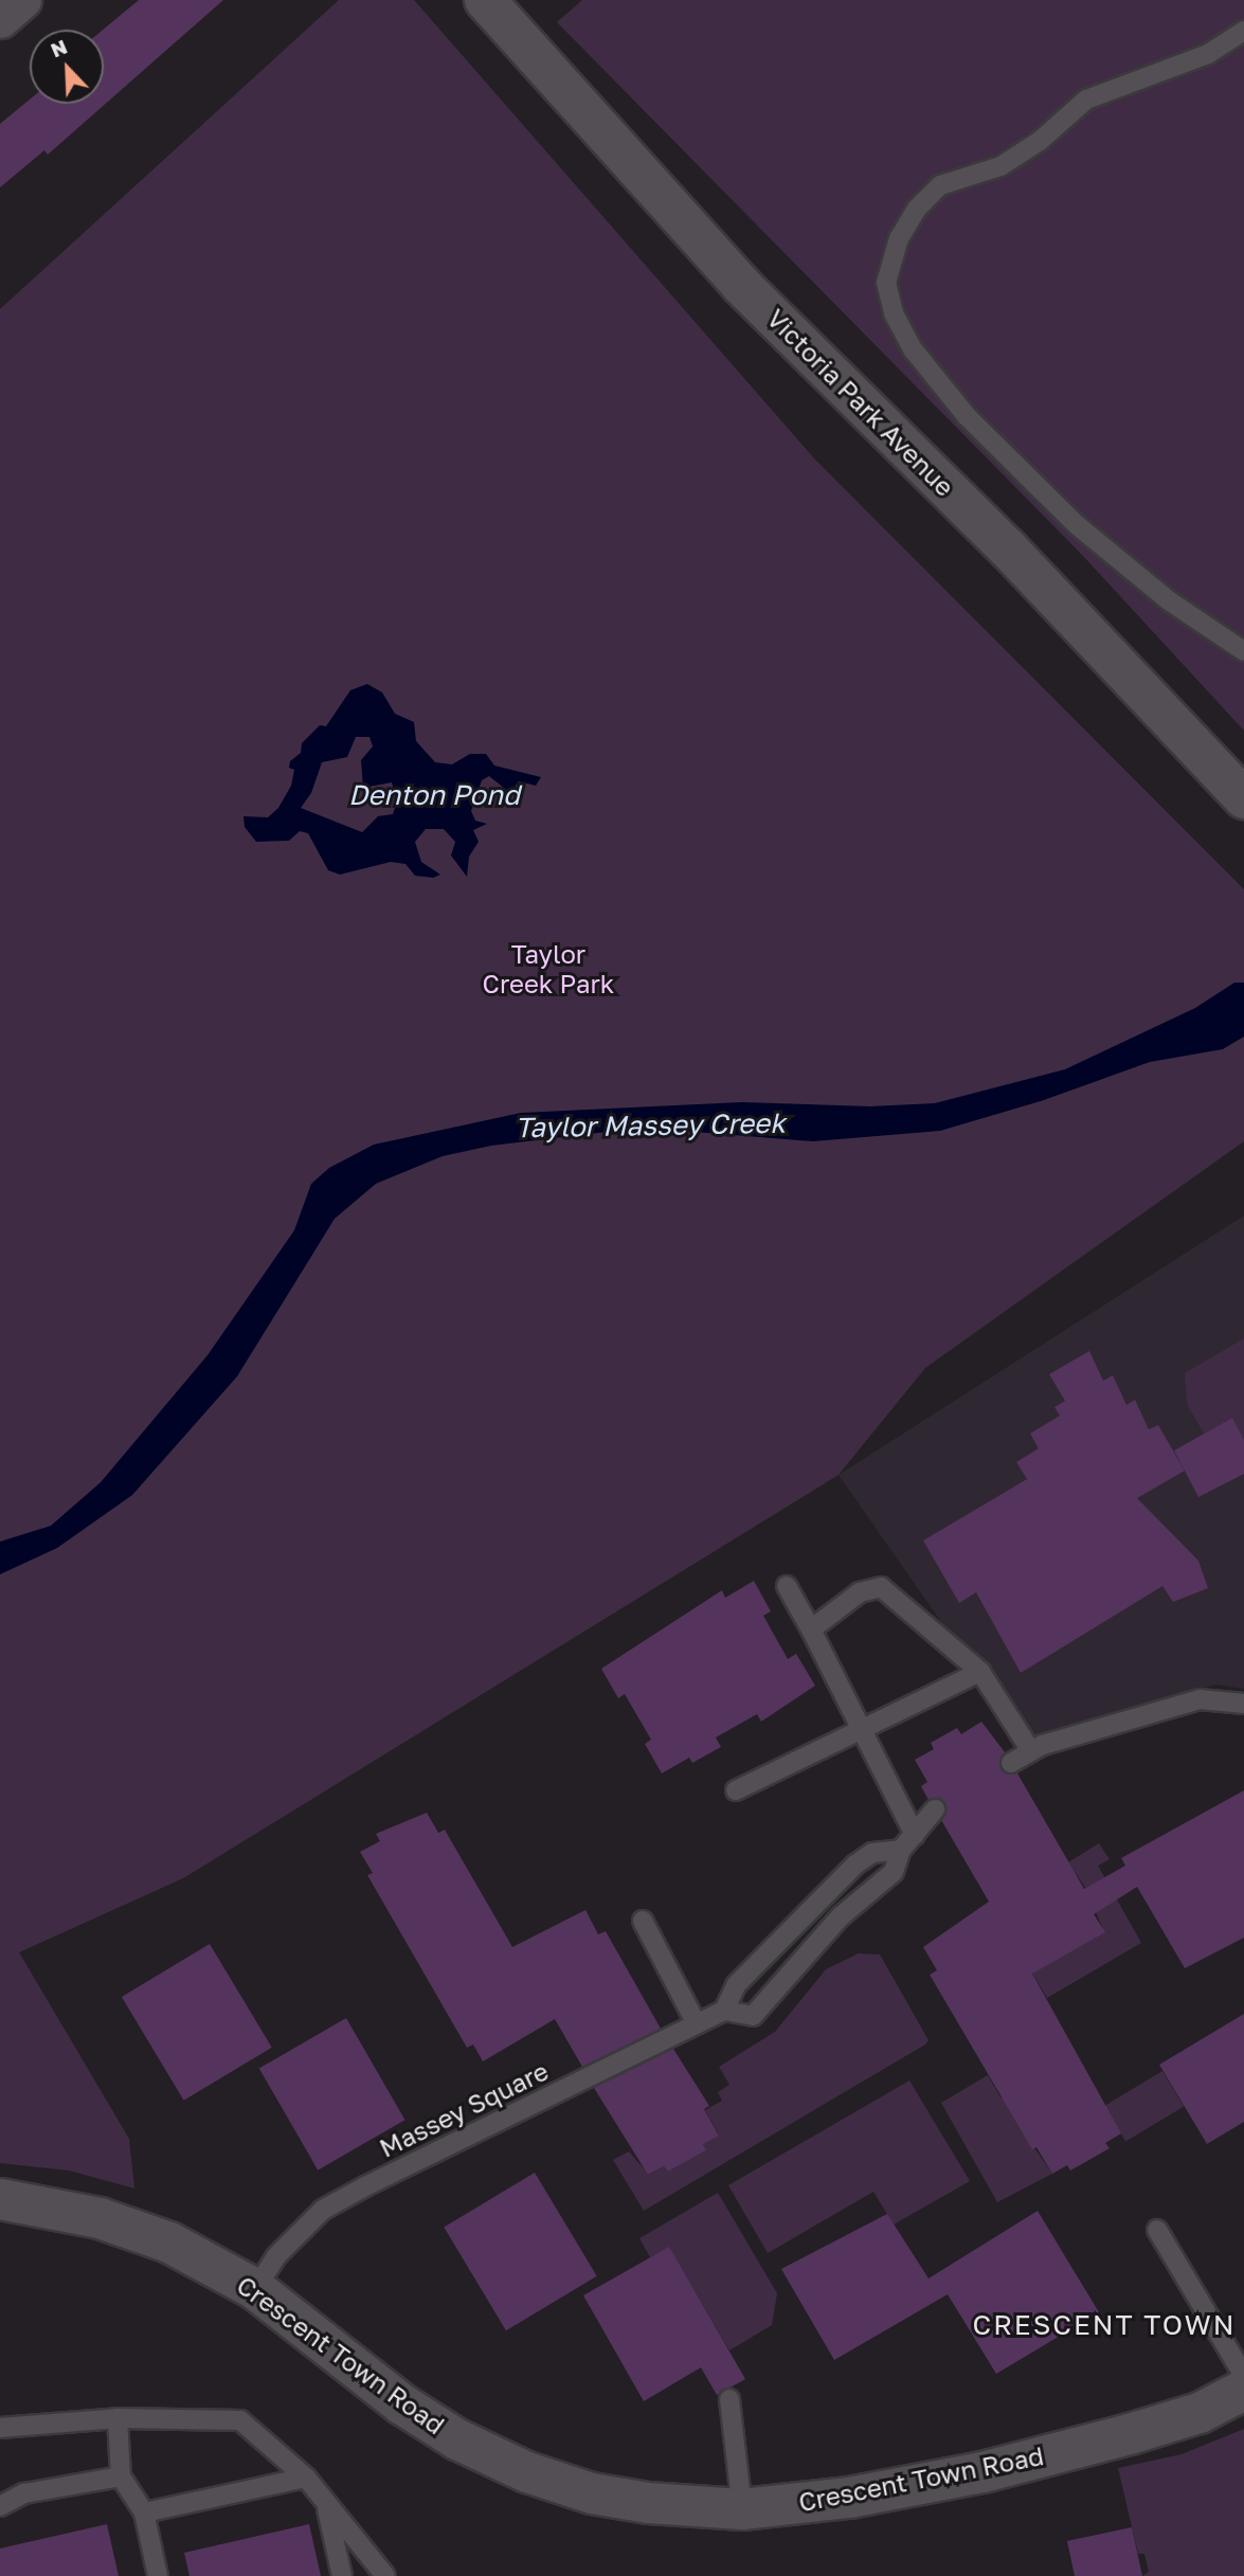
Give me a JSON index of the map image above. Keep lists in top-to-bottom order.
{
  "streets": {
    "street": ["Victoria Park Avenue", "Crescent Town Road"],
    "lane": ["Massey Square"]
  },
  "crossings": [
    ["Massey Square", "Crescent Town Road"]
  ],
  "districts": ["CRESCENT TOWN"],
  "water": ["Denton Pond", "Taylor Massey Creek"],
  "parks": ["Taylor Creek Park"],
  "north": "top left"
}
